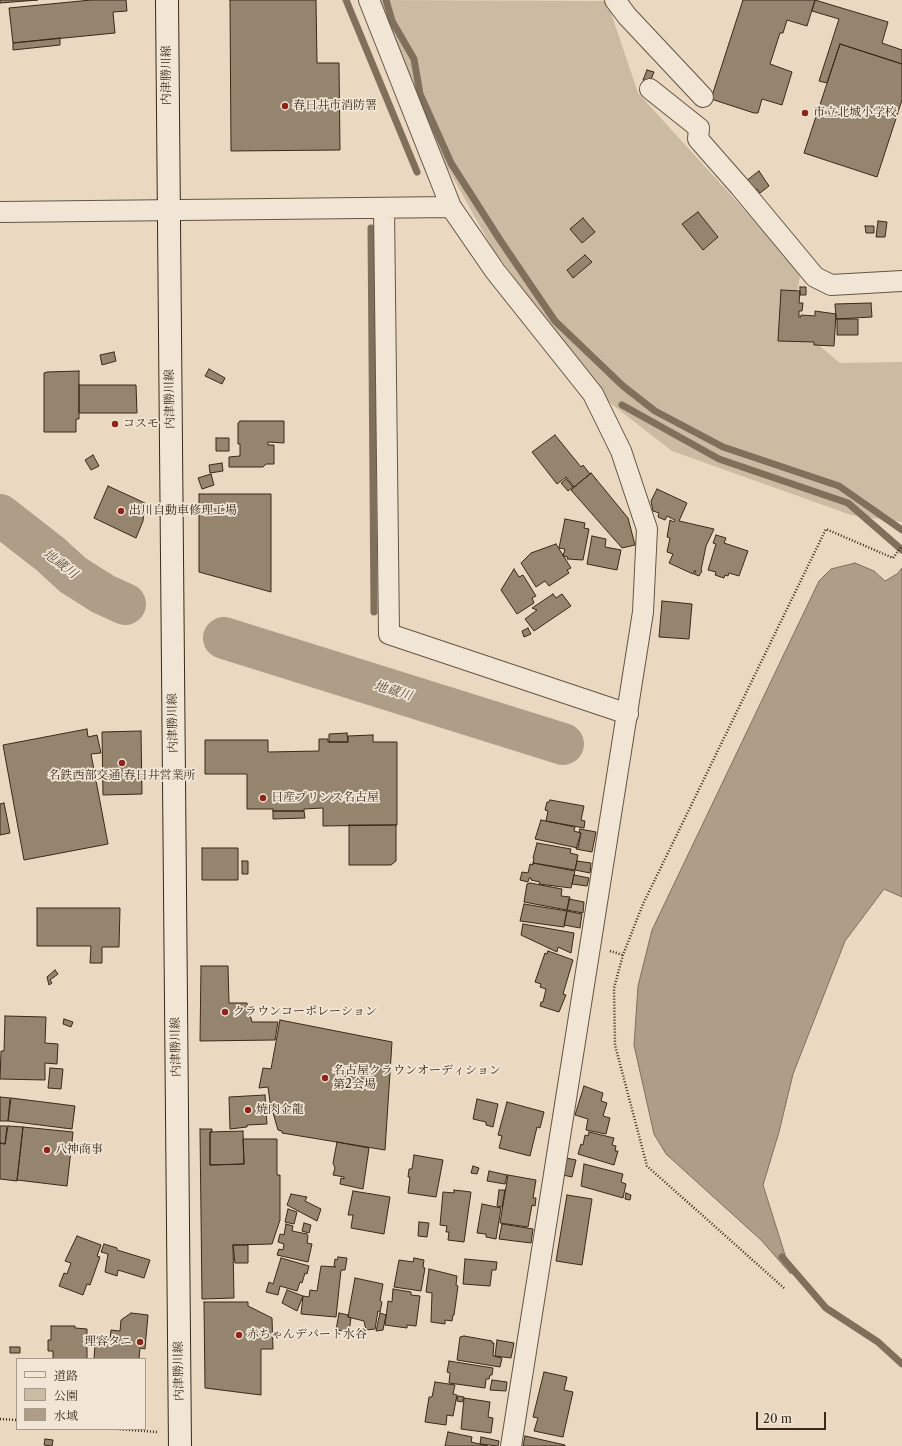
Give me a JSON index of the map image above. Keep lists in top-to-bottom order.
{
  "streets": {
    "main road": ["内津勝川線"]
  },
  "water": ["地蔵川"],
  "places": [
    "春日井市消防署",
    "市立北城小学校",
    "コスモ",
    "出川自動車修理工場",
    "名鉄西部交通 春日井営業所",
    "日産プリンス名古屋",
    "クラウンコーポレーション",
    "名古屋クラウンオーディション 第2会場",
    "焼肉金龍",
    "八神商事",
    "赤ちゃんデパート水谷",
    "理容タニ"
  ],
  "legend": ["道路", "公園", "水域"],
  "scale_bar": "20 m"
}
